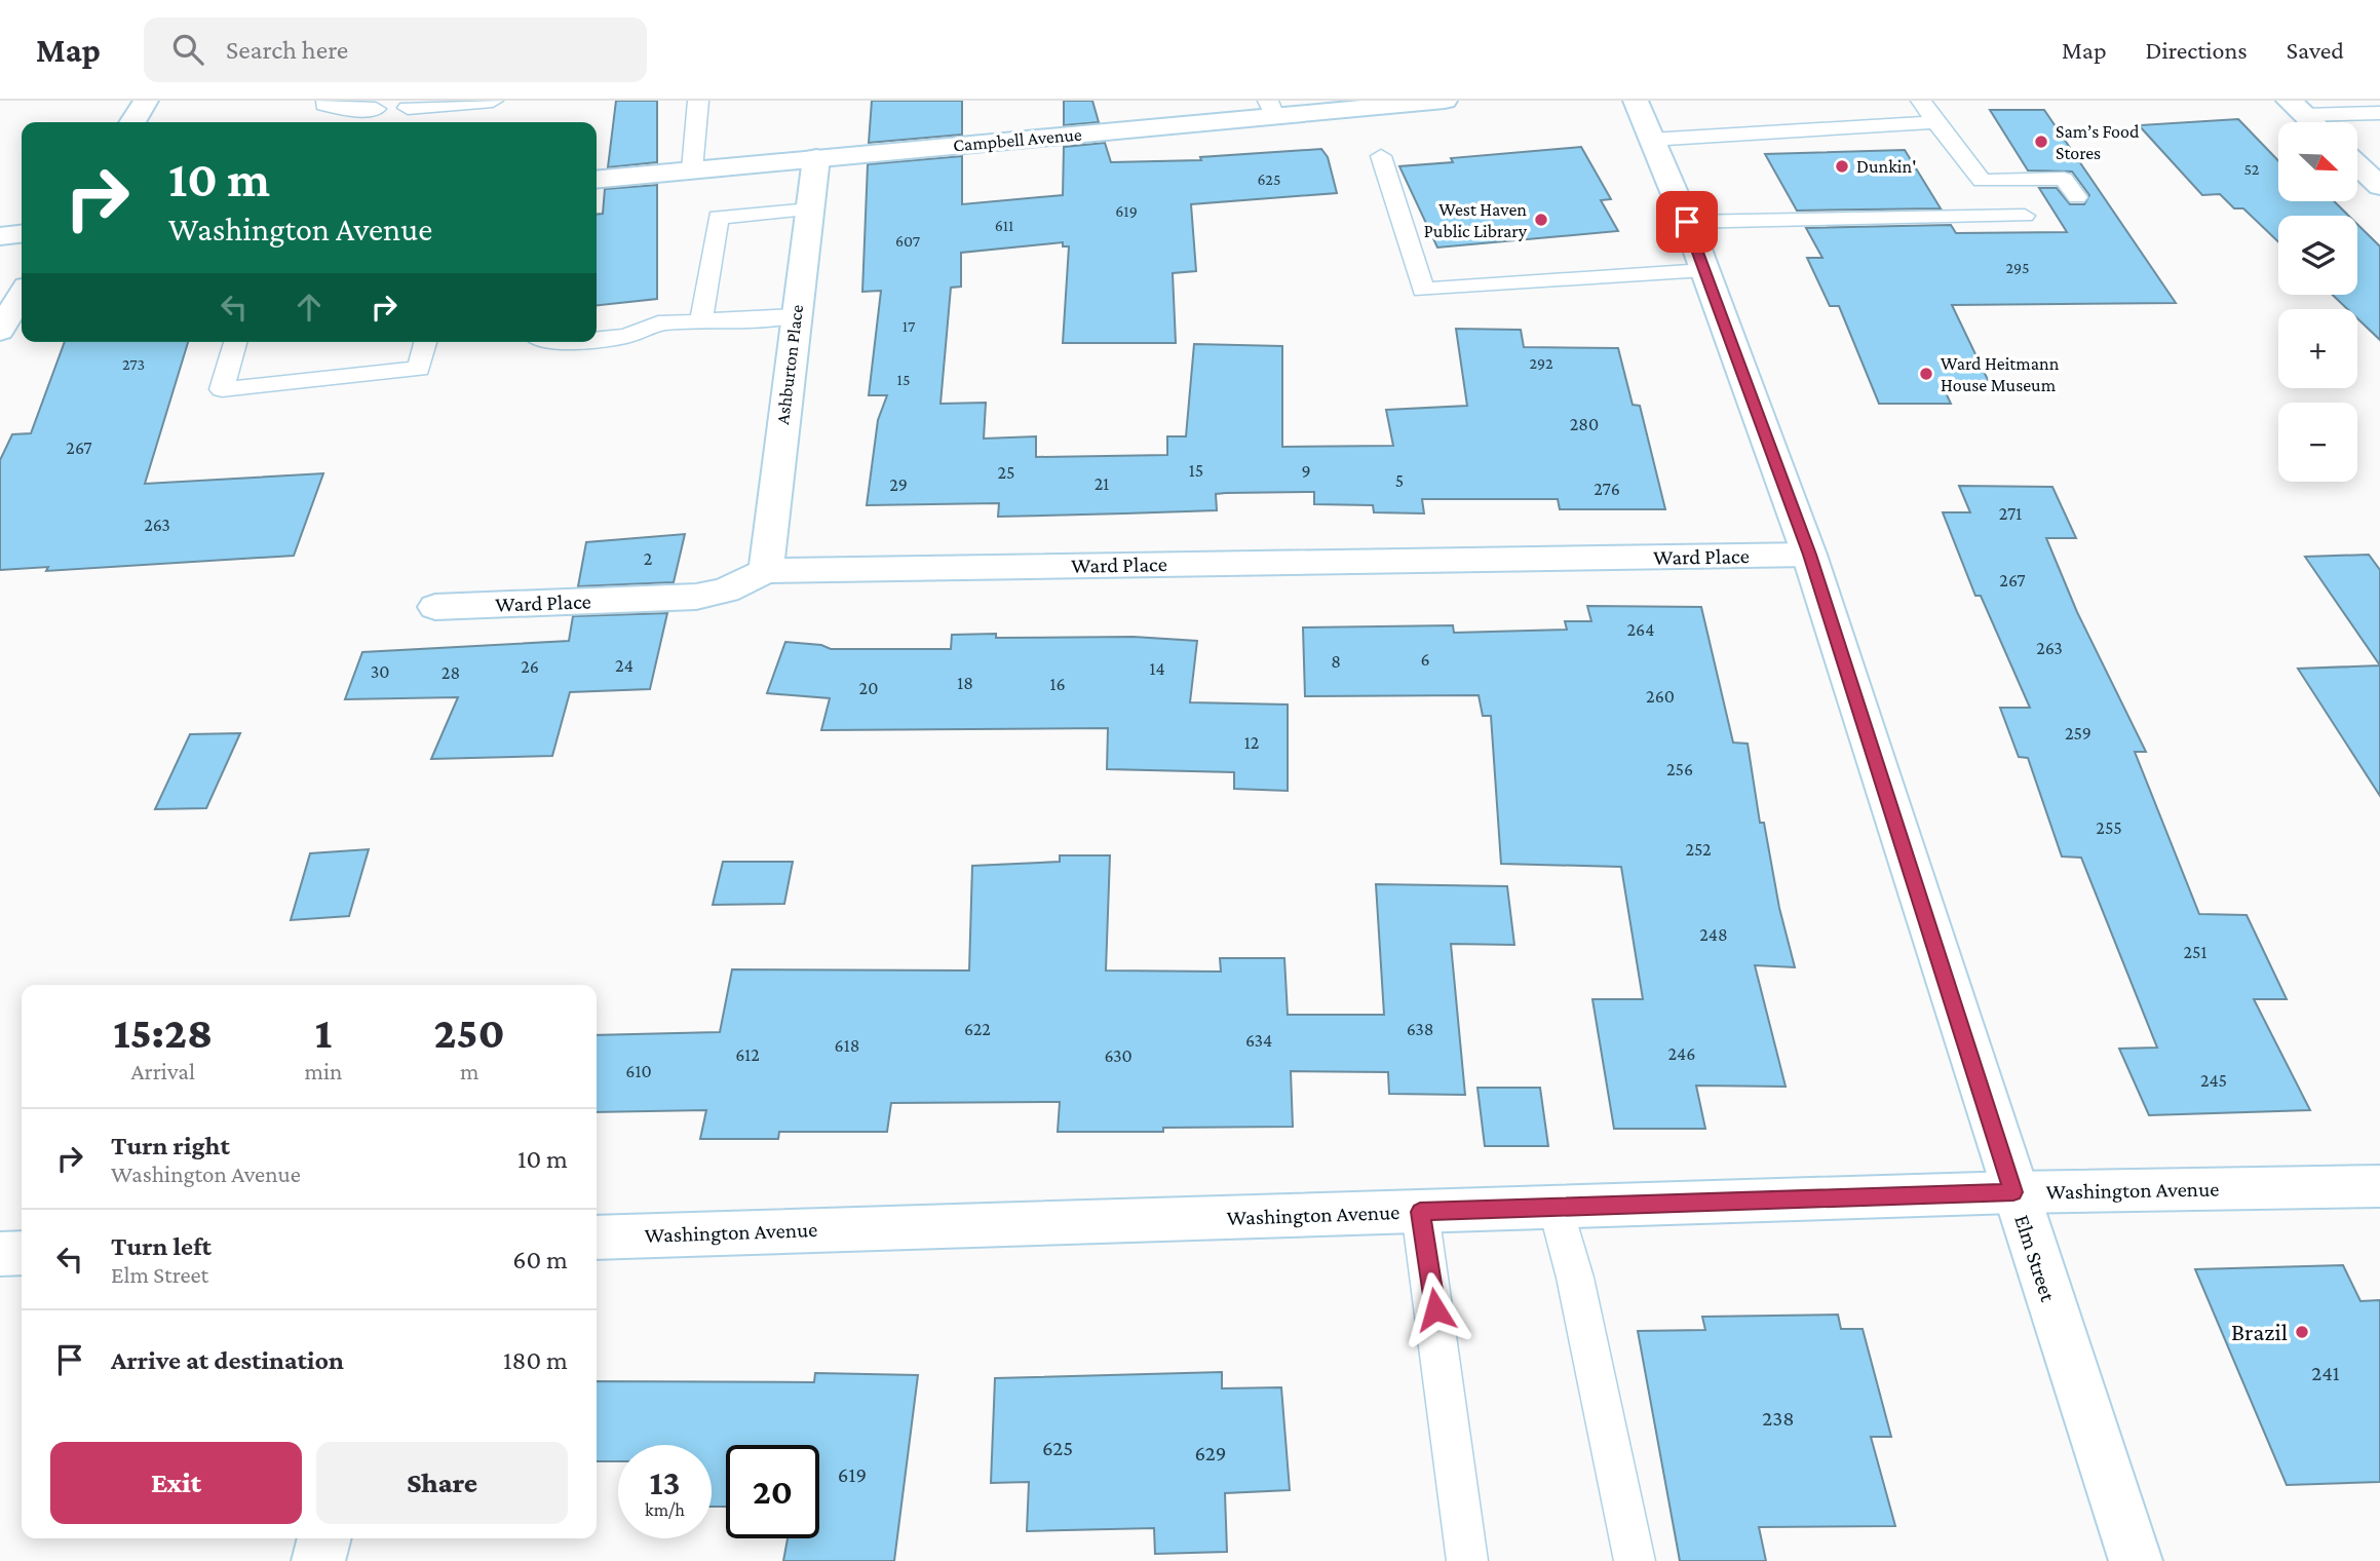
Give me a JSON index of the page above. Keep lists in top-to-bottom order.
{
  "streets": {
    "street": [
      "Campbell Avenue",
      "Ashburton Place",
      "Ward Place",
      "Washington Avenue",
      "Elm Street"
    ]
  },
  "crossings": [
    ["Campbell Avenue", "Ashburton Place"],
    ["Ashburton Place", "Ward Place"],
    ["Ward Place", "Elm Street"],
    ["Washington Avenue", "Elm Street"]
  ],
  "places": [
    "Sam’s Food Stores",
    "Dunkin'",
    "West Haven Public Library",
    "Ward Heitmann House Museum",
    "Brazil"
  ],
  "house_numbers": [
    "52",
    "625",
    "619",
    "611",
    "607",
    "295",
    "17",
    "292",
    "273",
    "15",
    "280",
    "267",
    "15",
    "9",
    "25",
    "5",
    "21",
    "29",
    "276",
    "271",
    "263",
    "2",
    "267",
    "264",
    "263",
    "6",
    "8",
    "24",
    "26",
    "14",
    "30",
    "28",
    "18",
    "16",
    "20",
    "260",
    "259",
    "12",
    "256",
    "255",
    "252",
    "248",
    "251",
    "622",
    "638",
    "634",
    "618",
    "246",
    "612",
    "630",
    "610",
    "245",
    "241",
    "238",
    "625",
    "629",
    "619"
  ],
  "north": "bottom right",
  "page": {
    "header": "Map",
    "search": "Search here",
    "nav": ["Map", "Directions", "Saved"],
    "map_buttons": ["+", "−"],
    "turn": ["10 m", "Washington Avenue"],
    "eta": [
      "15:28",
      "Arrival",
      "1",
      "min",
      "250",
      "m"
    ],
    "list": [
      {
        "name": "Turn right",
        "note": "Washington Avenue",
        "value": "10 m"
      },
      {
        "name": "Turn left",
        "note": "Elm Street",
        "value": "60 m"
      },
      {
        "name": "Arrive at destination",
        "value": "180 m"
      }
    ],
    "buttons": ["Exit", "Share"],
    "speed": "13 km/h",
    "limit": "20"
  }
}
